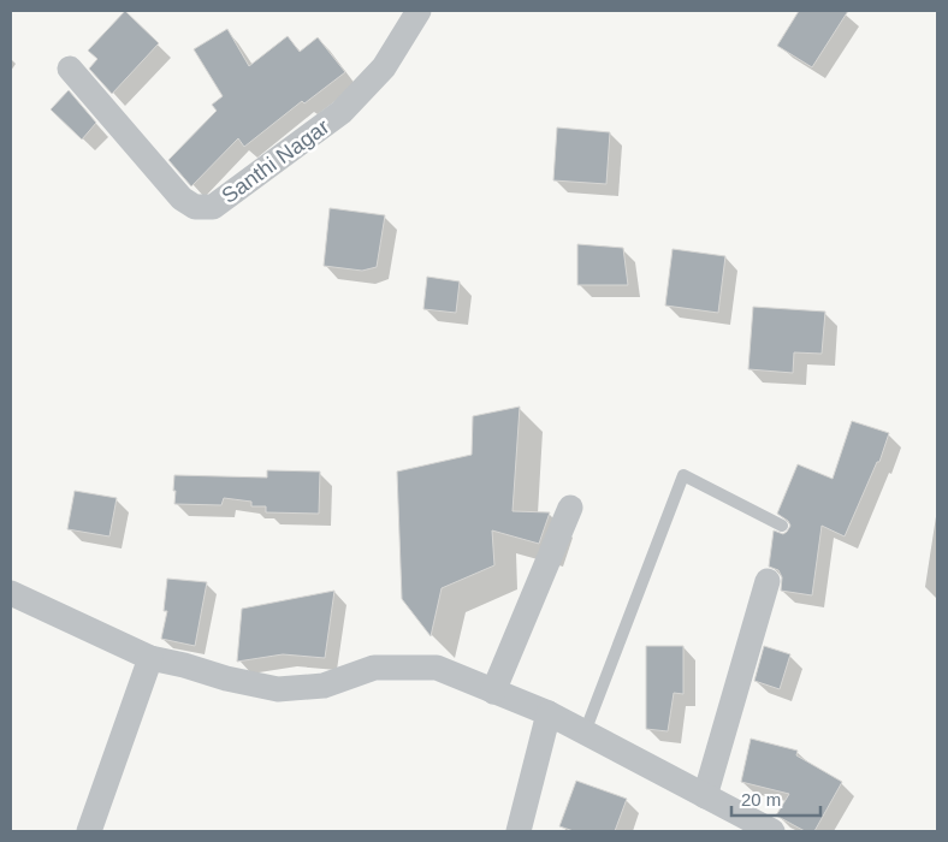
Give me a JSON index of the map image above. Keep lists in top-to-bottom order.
{
  "streets": {
    "street": ["Santhi Nagar"]
  },
  "scale_bar": "20 m"
}
